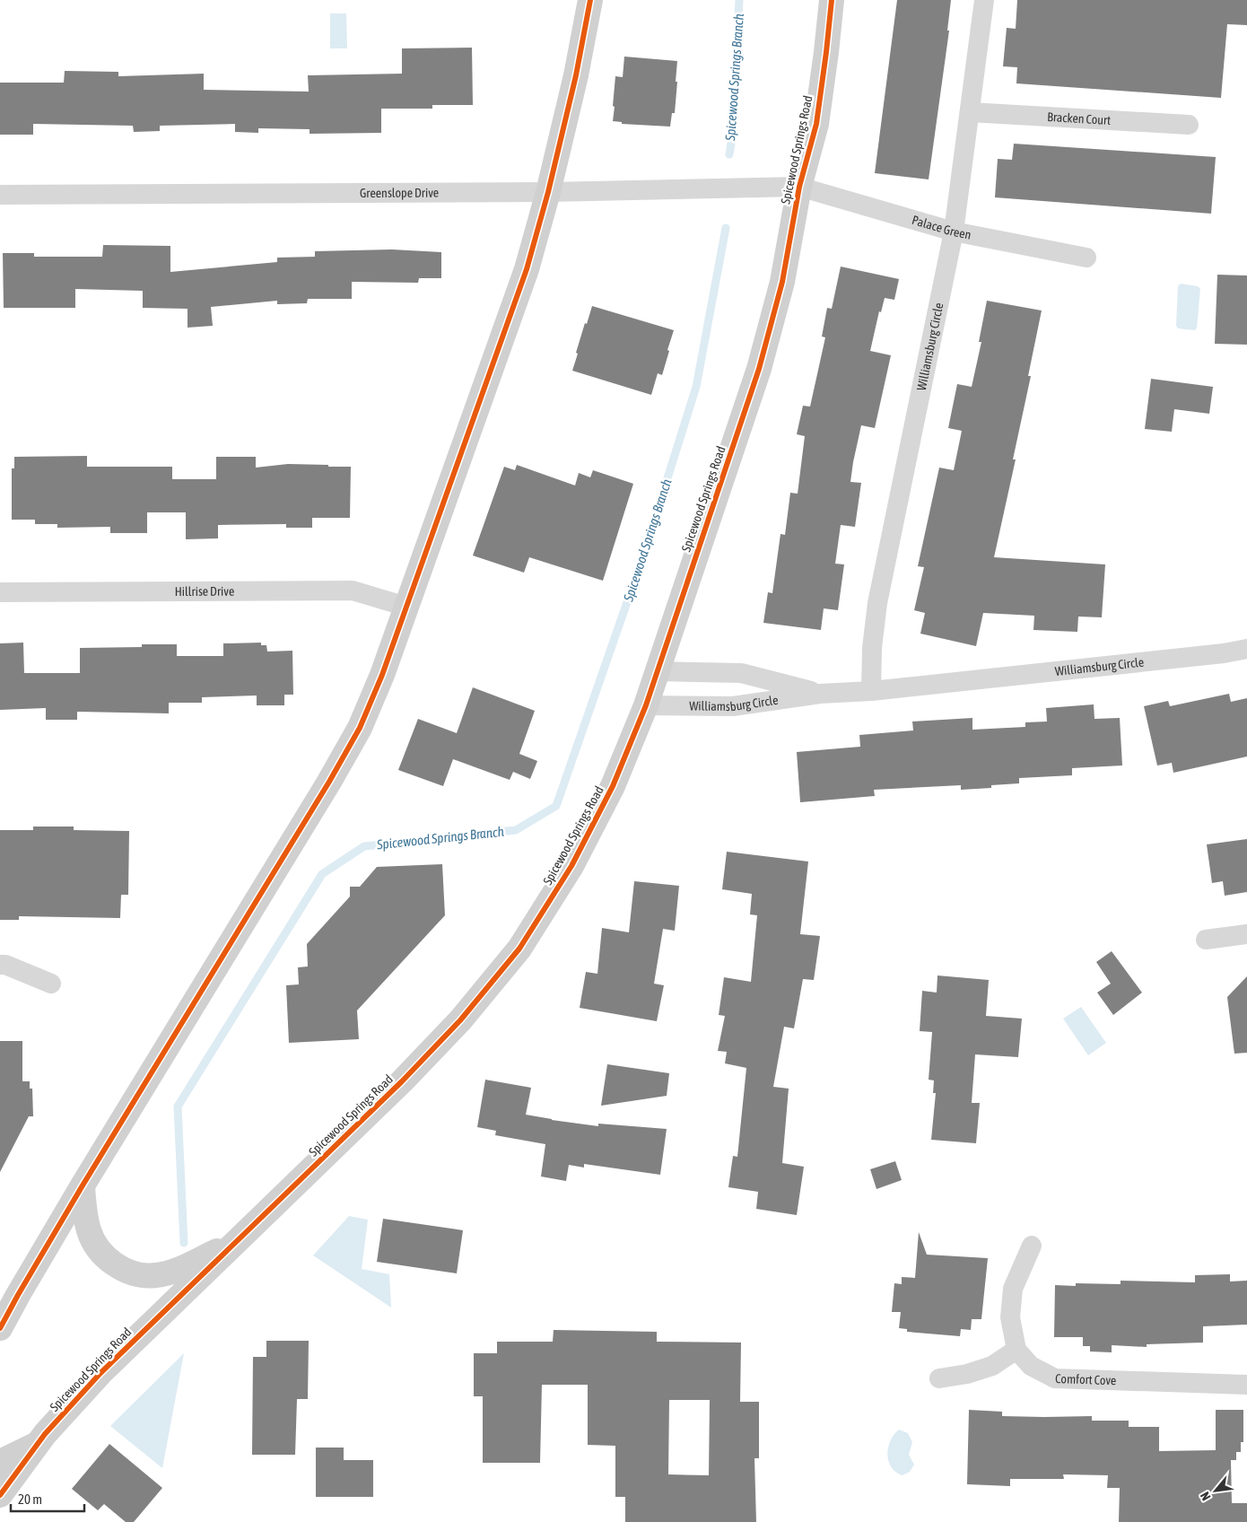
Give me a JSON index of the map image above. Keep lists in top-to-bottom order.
{
  "streets": {
    "main road": ["Spicewood Springs Road"],
    "street": [
      "Bracken Court",
      "Greenslope Drive",
      "Palace Green",
      "Williamsburg Circle",
      "Hillrise Drive",
      "Comfort Cove"
    ]
  },
  "crossings": [
    ["Bracken Court", "Williamsburg Circle"],
    ["Spicewood Springs Road", "Greenslope Drive"],
    ["Spicewood Springs Road", "Palace Green"],
    ["Spicewood Springs Road", "Williamsburg Circle"],
    ["Greenslope Drive", "Palace Green"],
    ["Palace Green", "Williamsburg Circle"]
  ],
  "water": ["Spicewood Springs Branch"],
  "scale_bar": "20 m",
  "north": "bottom left"
}
